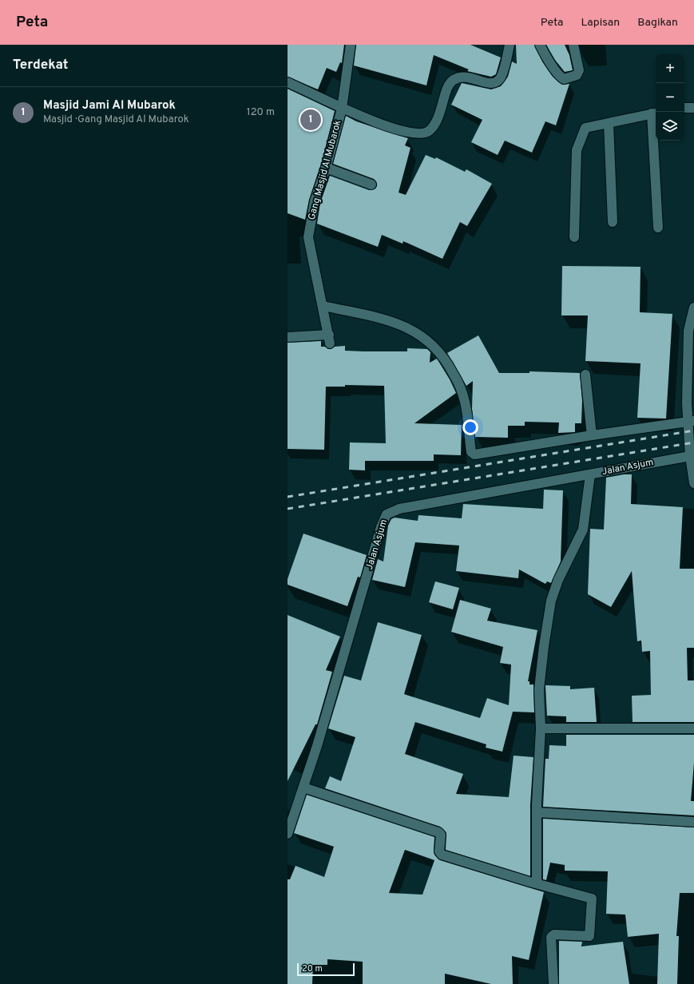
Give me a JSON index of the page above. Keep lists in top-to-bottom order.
{
  "streets": {
    "street": ["Gang Masjid Al Mubarok", "Jalan Asjum"]
  },
  "scale_bar": "20 m",
  "page": {
    "header": "Peta",
    "nav": ["Peta", "Lapisan", "Bagikan"],
    "heading": "Terdekat",
    "map_buttons": ["+", "−"],
    "list": [
      {
        "mark": "1",
        "name": "Masjid Jami Al Mubarok",
        "note": "Masjid · Gang Masjid Al Mubarok",
        "value": "120 m"
      }
    ],
    "pins": "1",
    "scale": "20 m"
  }
}
